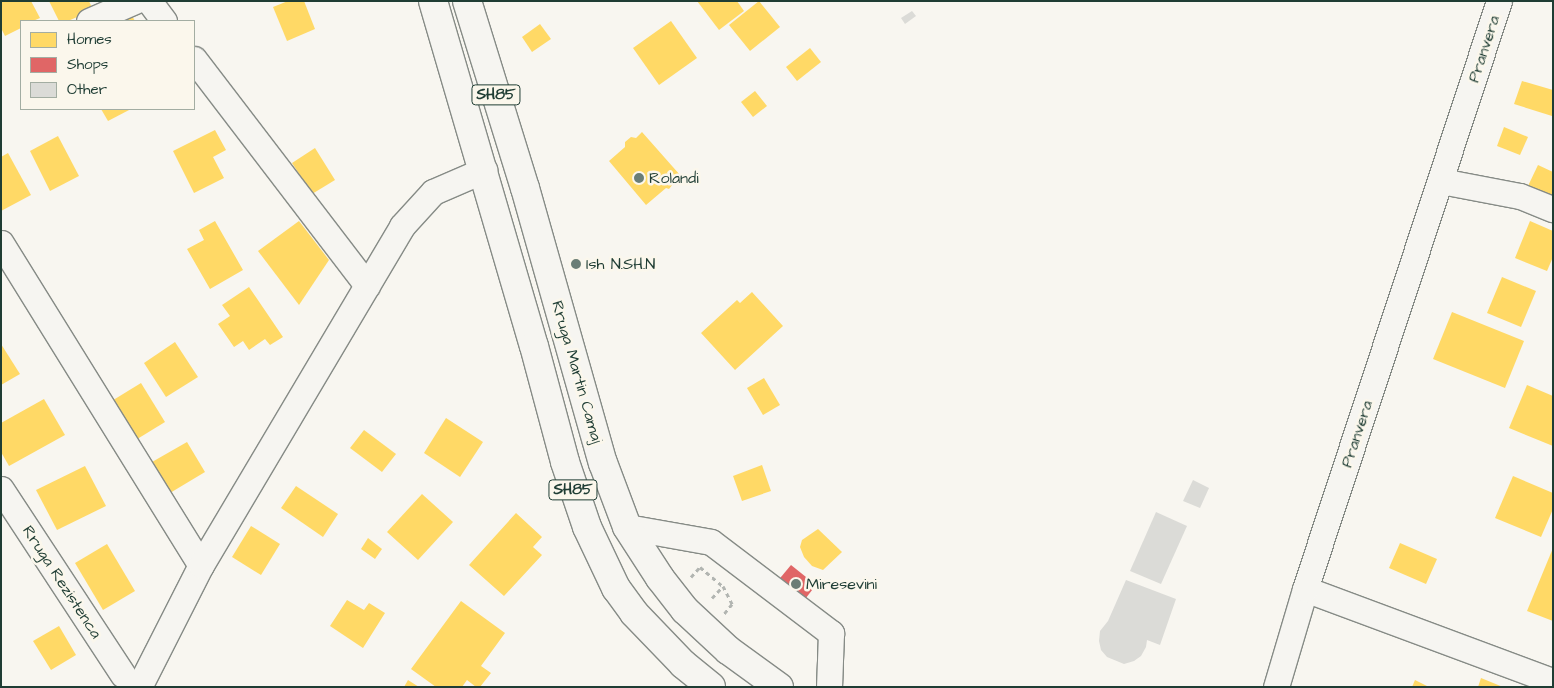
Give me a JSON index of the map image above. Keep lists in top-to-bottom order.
{
  "streets": {
    "highway": ["SH85", "Rruga Martin Camaj"],
    "street": ["Pranvera", "Rruga Rezistenca"]
  },
  "places": ["Rolandi", "Ish N.SH.N", "Miresevini"],
  "legend": ["Homes", "Shops", "Other"]
}
